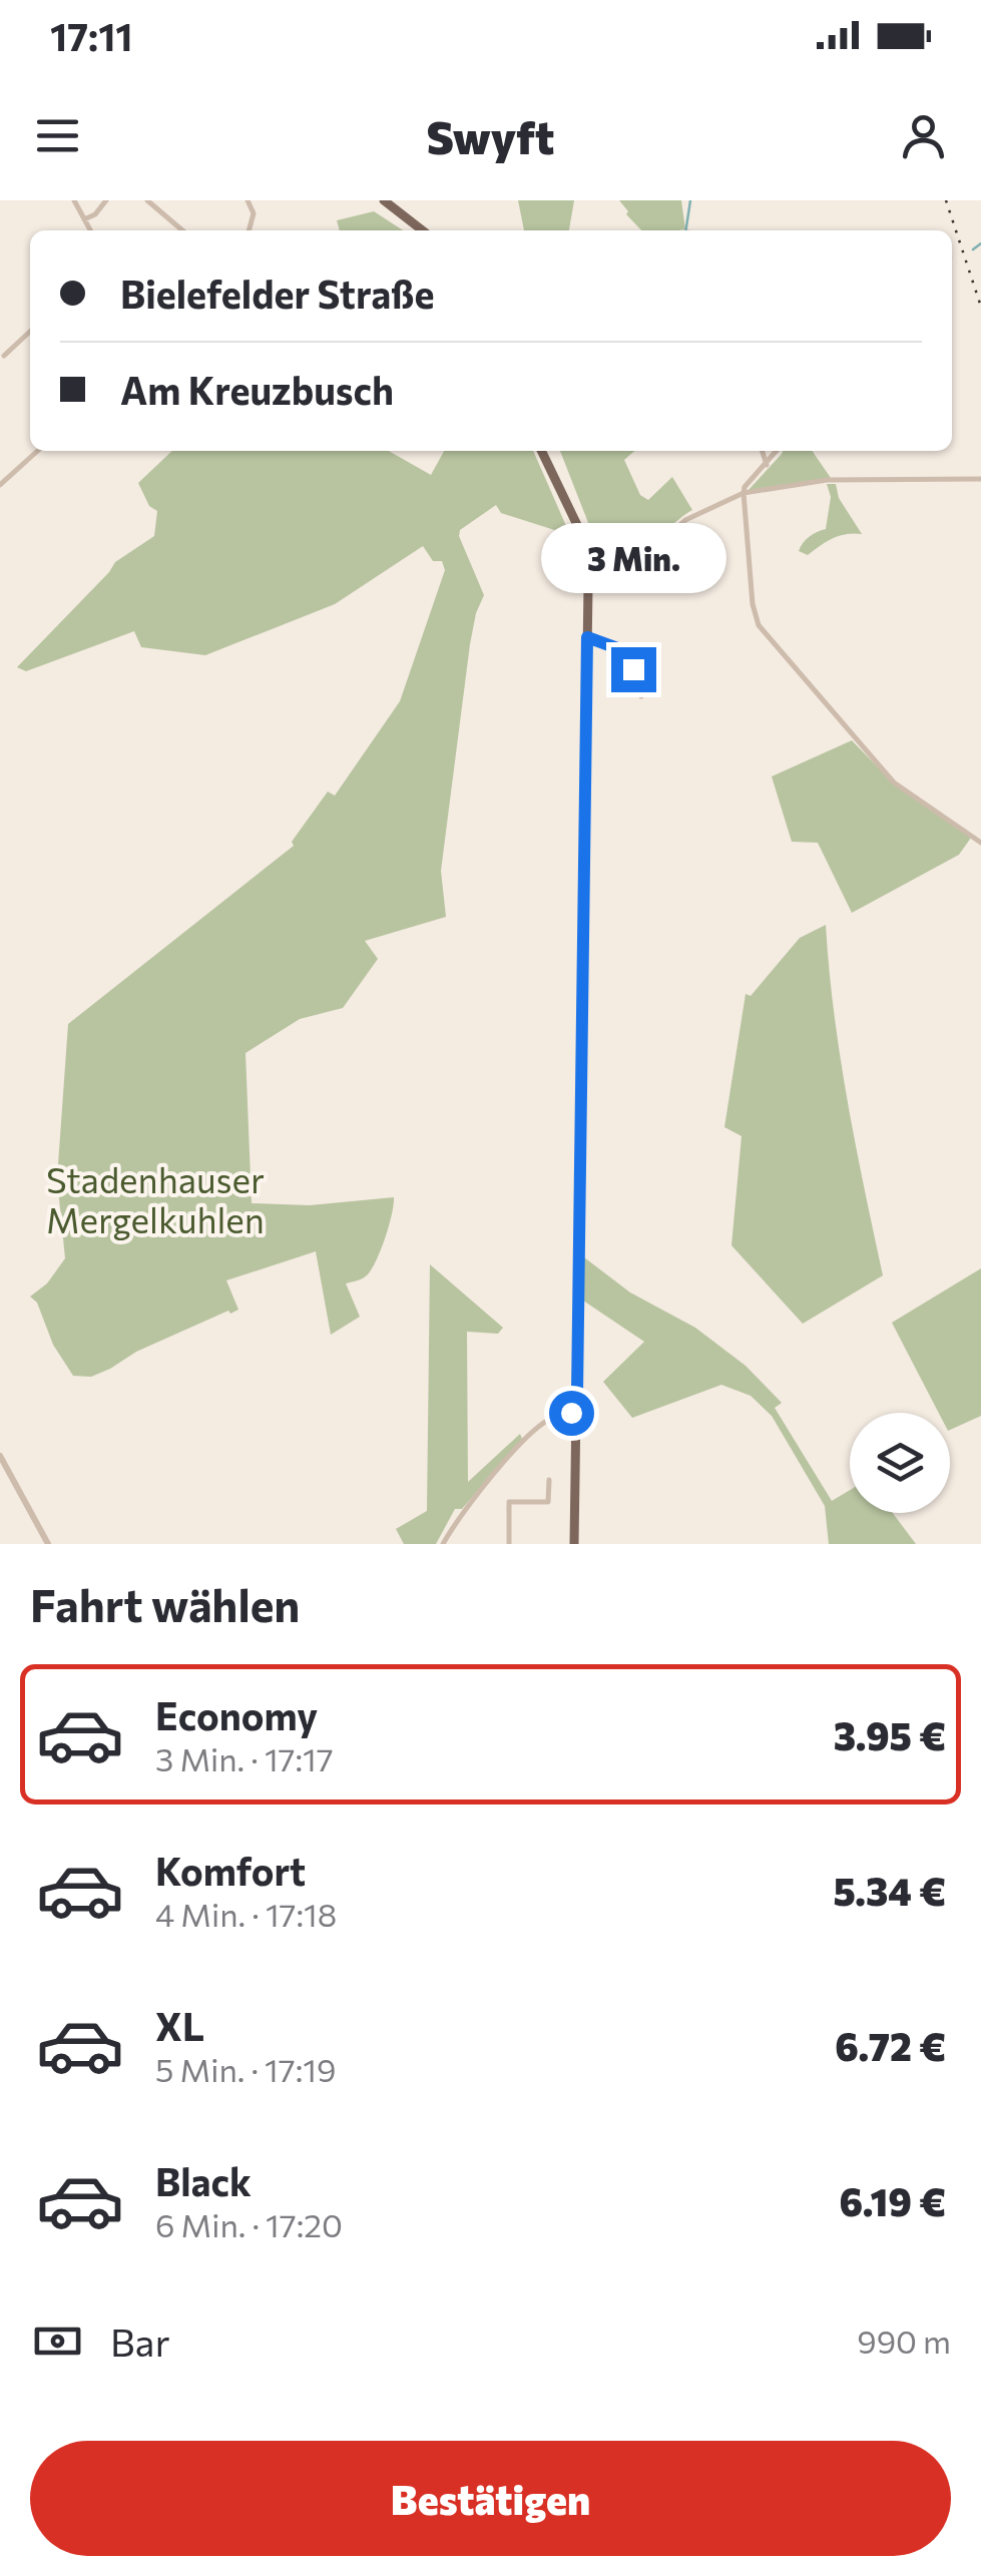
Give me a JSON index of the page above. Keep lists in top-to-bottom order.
{
  "parks": ["Stadenhauser Mergelkuhlen"],
  "page": {
    "status": "17:11",
    "header": "Swyft",
    "banner": ["Bielefelder Straße", "Am Kreuzbusch"],
    "bubble": "3 Min.",
    "heading": "Fahrt wählen",
    "list": [
      {
        "name": "Economy",
        "note": "3 Min. · 17:17",
        "value": "3.95 €"
      },
      {
        "name": "Komfort",
        "note": "4 Min. · 17:18",
        "value": "5.34 €"
      },
      {
        "name": "XL",
        "note": "5 Min. · 17:19",
        "value": "6.72 €"
      },
      {
        "name": "Black",
        "note": "6 Min. · 17:20",
        "value": "6.19 €"
      }
    ],
    "pay": ["Bar", "990 m"],
    "buttons": "Bestätigen"
  }
}
